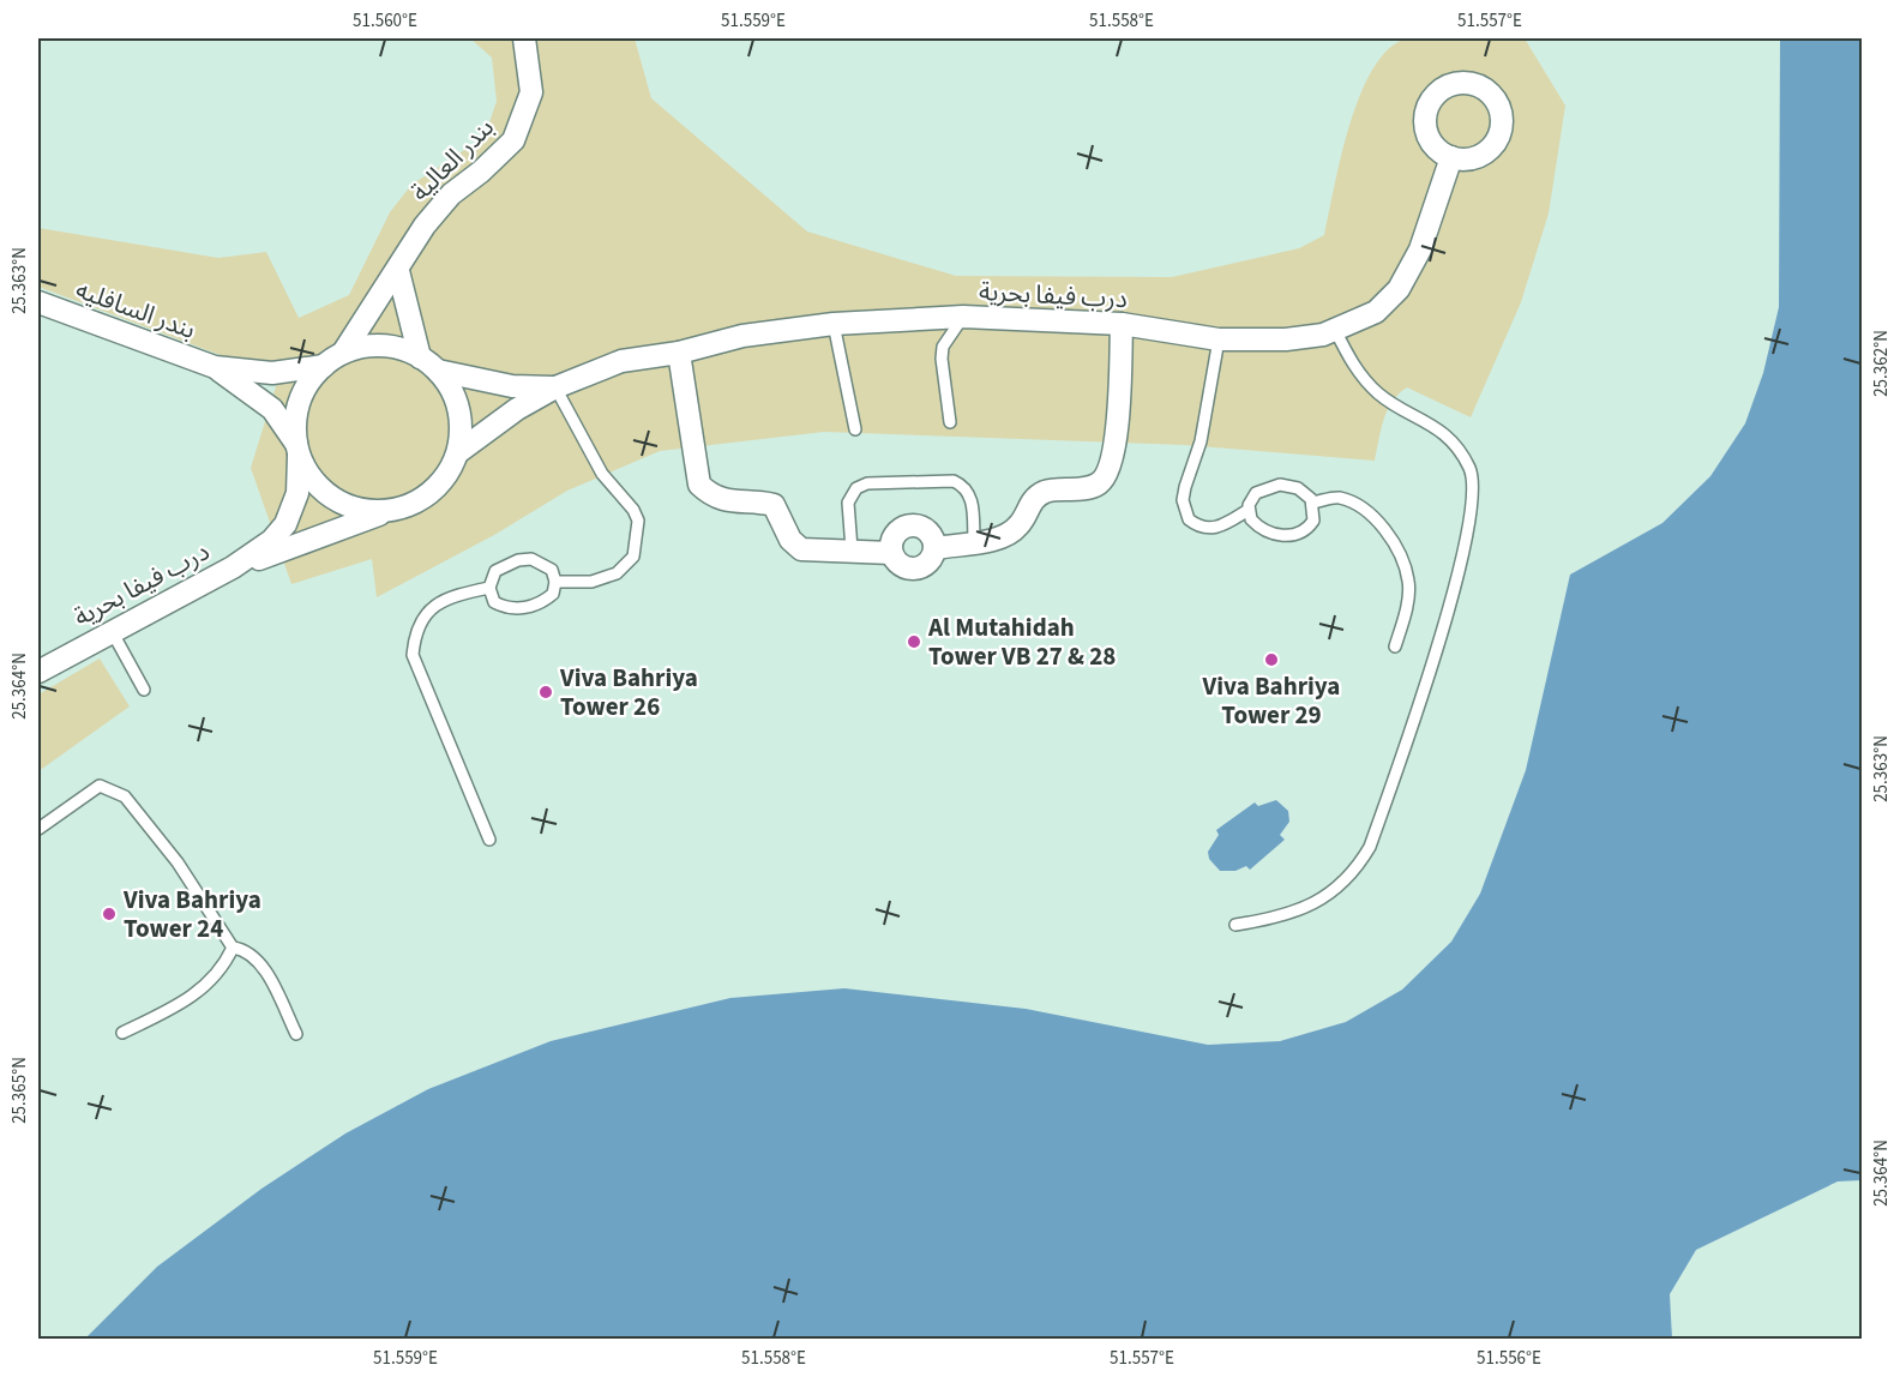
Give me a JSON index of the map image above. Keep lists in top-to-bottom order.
{
  "streets": {
    "street": ["بندر العالية", "درب فيفا بحرية", "بندر السافليه"]
  },
  "crossings": [
    ["بندر العالية", "درب فيفا بحرية"],
    ["بندر العالية", "بندر السافليه"],
    ["درب فيفا بحرية", "بندر السافليه"]
  ],
  "places": [
    "Al Mutahidah Tower VB 27 & 28",
    "Viva Bahriya Tower 29",
    "Viva Bahriya Tower 26",
    "Viva Bahriya Tower 24"
  ],
  "coordinates": [
    "51.560°E",
    "51.559°E",
    "51.558°E",
    "51.557°E",
    "25.363°N",
    "25.362°N",
    "25.364°N",
    "25.365°N",
    "51.556°E"
  ]
}
